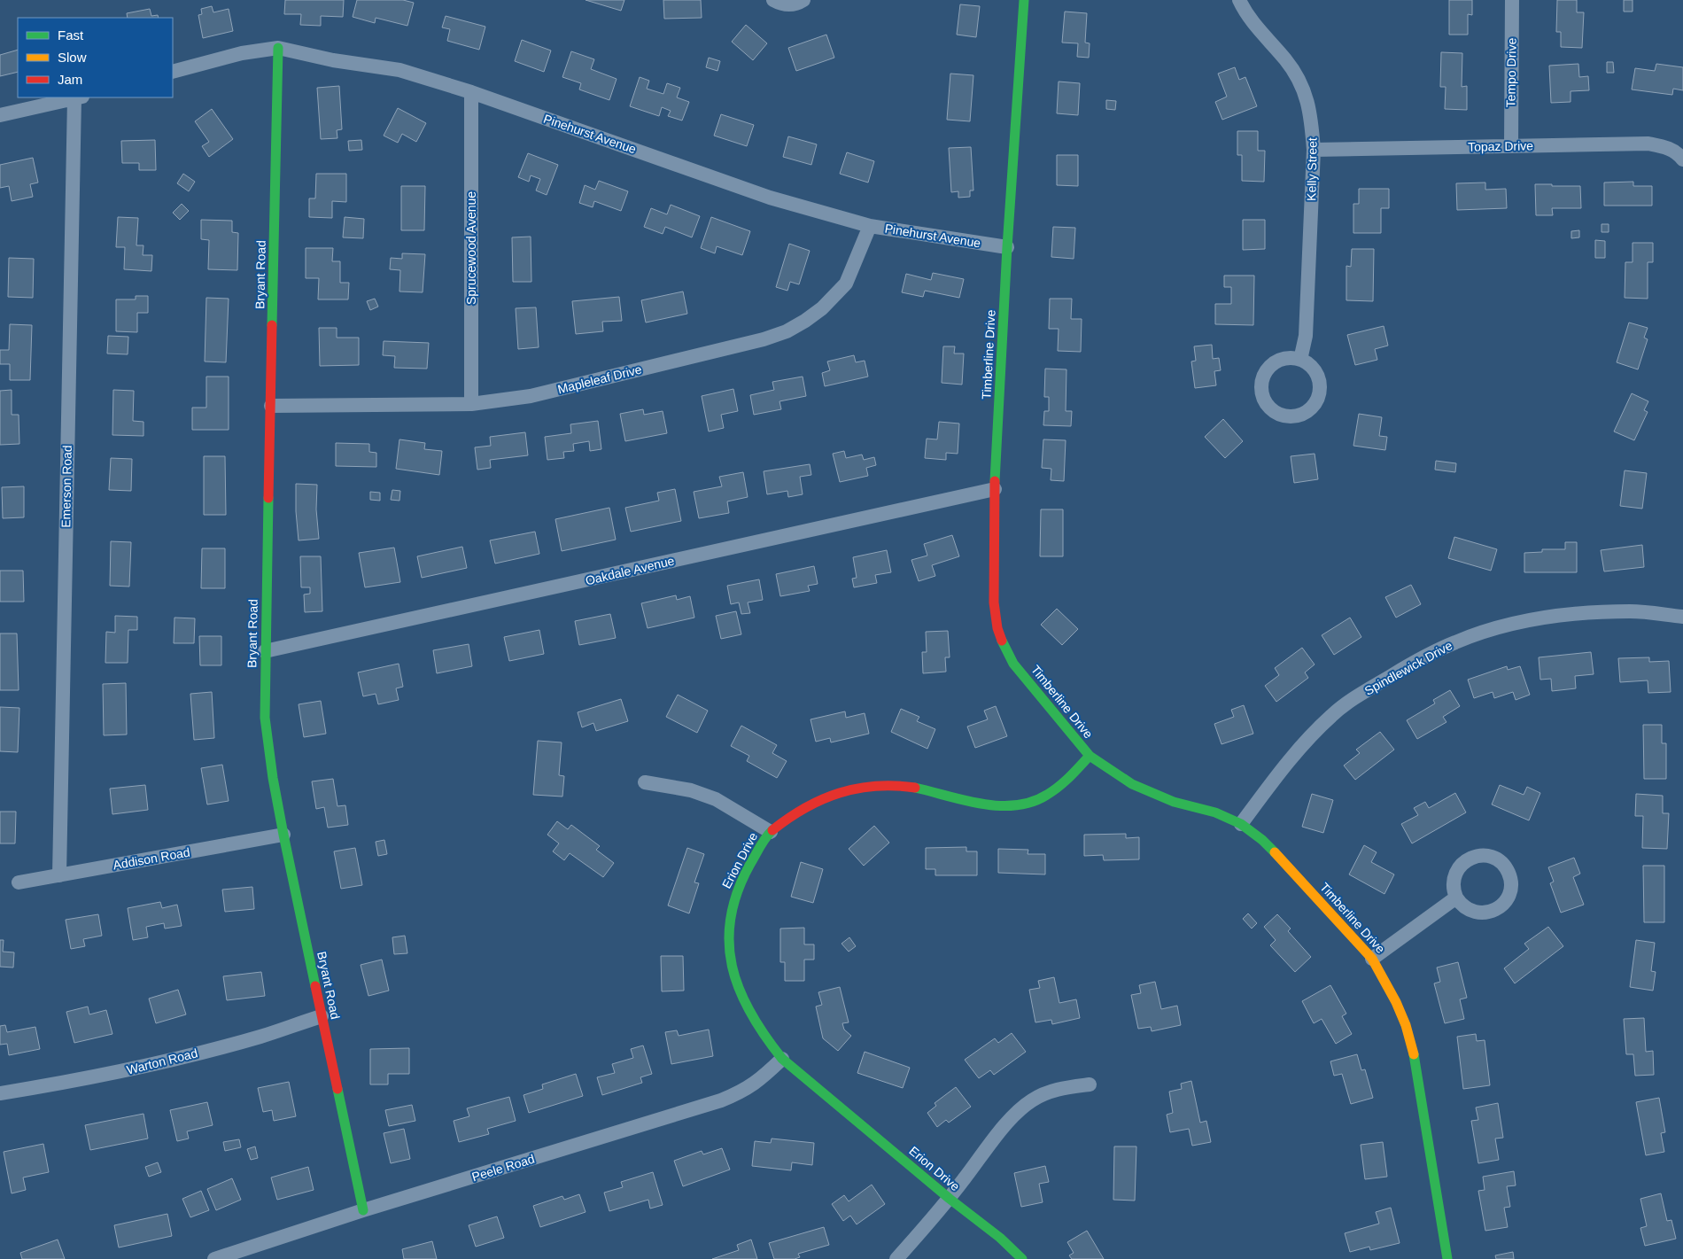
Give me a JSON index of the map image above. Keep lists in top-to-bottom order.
{
  "streets": {
    "street": [
      "Tempo Drive",
      "Pinehurst Avenue",
      "Topaz Drive",
      "Kelly Street",
      "Sprucewood Avenue",
      "Bryant Road",
      "Timberline Drive",
      "Mapleleaf Drive",
      "Emerson Road",
      "Oakdale Avenue",
      "Spindlewick Drive",
      "Addison Road",
      "Erion Drive",
      "Warton Road",
      "Peele Road"
    ]
  },
  "crossings": [
    ["Tempo Drive", "Topaz Drive"],
    ["Pinehurst Avenue", "Sprucewood Avenue"],
    ["Pinehurst Avenue", "Bryant Road"],
    ["Pinehurst Avenue", "Timberline Drive"],
    ["Pinehurst Avenue", "Mapleleaf Drive"],
    ["Topaz Drive", "Kelly Street"],
    ["Sprucewood Avenue", "Mapleleaf Drive"],
    ["Bryant Road", "Mapleleaf Drive"],
    ["Bryant Road", "Oakdale Avenue"],
    ["Bryant Road", "Addison Road"],
    ["Bryant Road", "Warton Road"],
    ["Bryant Road", "Peele Road"],
    ["Timberline Drive", "Oakdale Avenue"],
    ["Timberline Drive", "Spindlewick Drive"],
    ["Timberline Drive", "Erion Drive"],
    ["Emerson Road", "Addison Road"],
    ["Erion Drive", "Peele Road"]
  ],
  "legend": ["Fast", "Slow", "Jam"]
}
